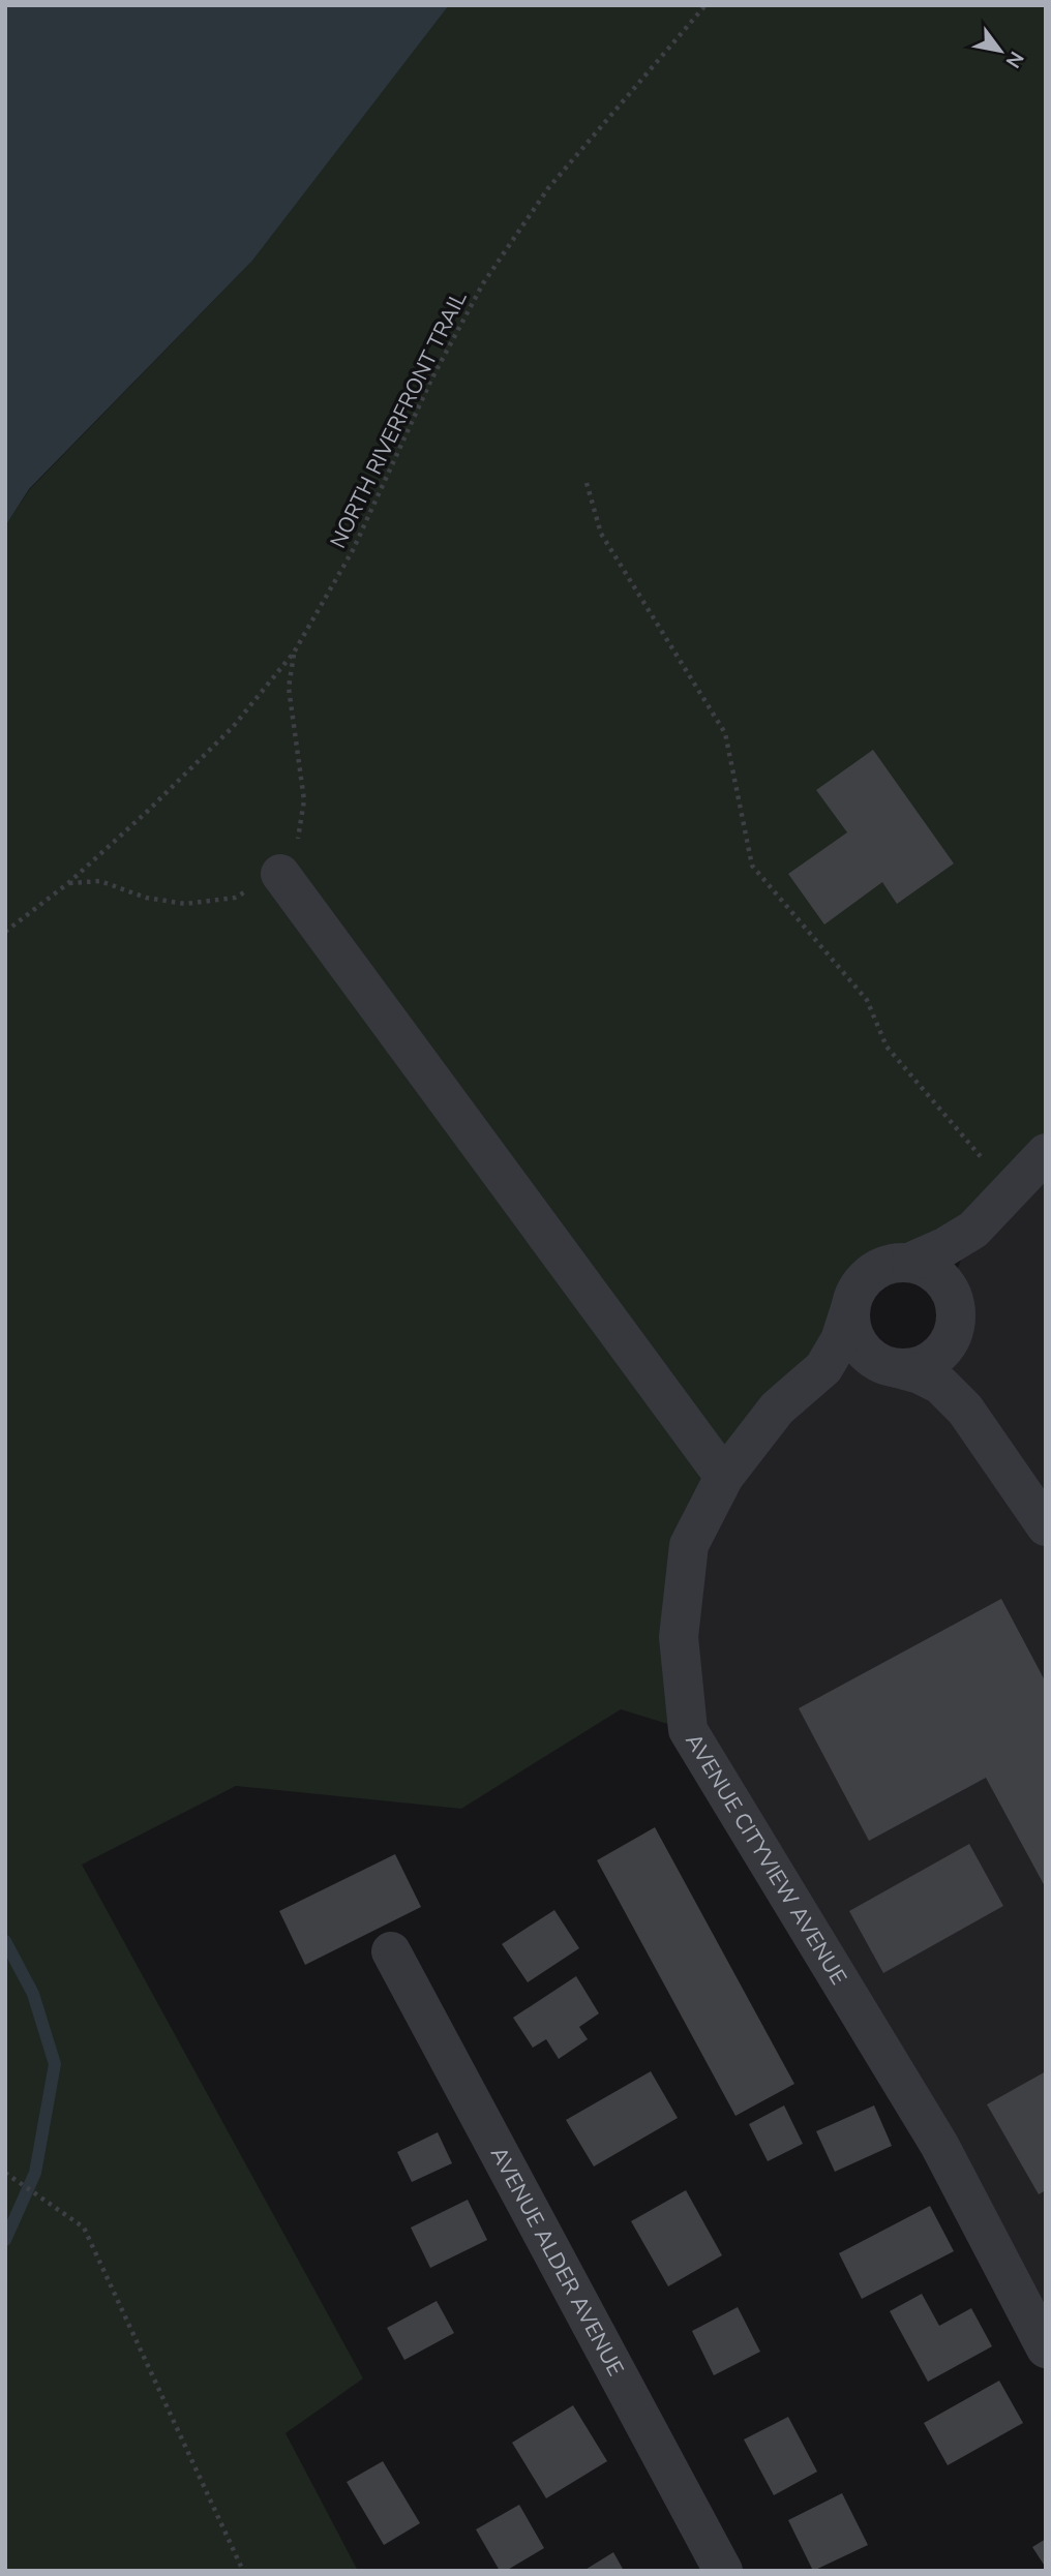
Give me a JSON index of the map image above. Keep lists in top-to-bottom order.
{
  "streets": {
    "street": ["AVENUE CITYVIEW AVENUE", "AVENUE ALDER AVENUE"],
    "path": ["NORTH RIVERFRONT TRAIL"]
  },
  "north": "bottom right"
}
